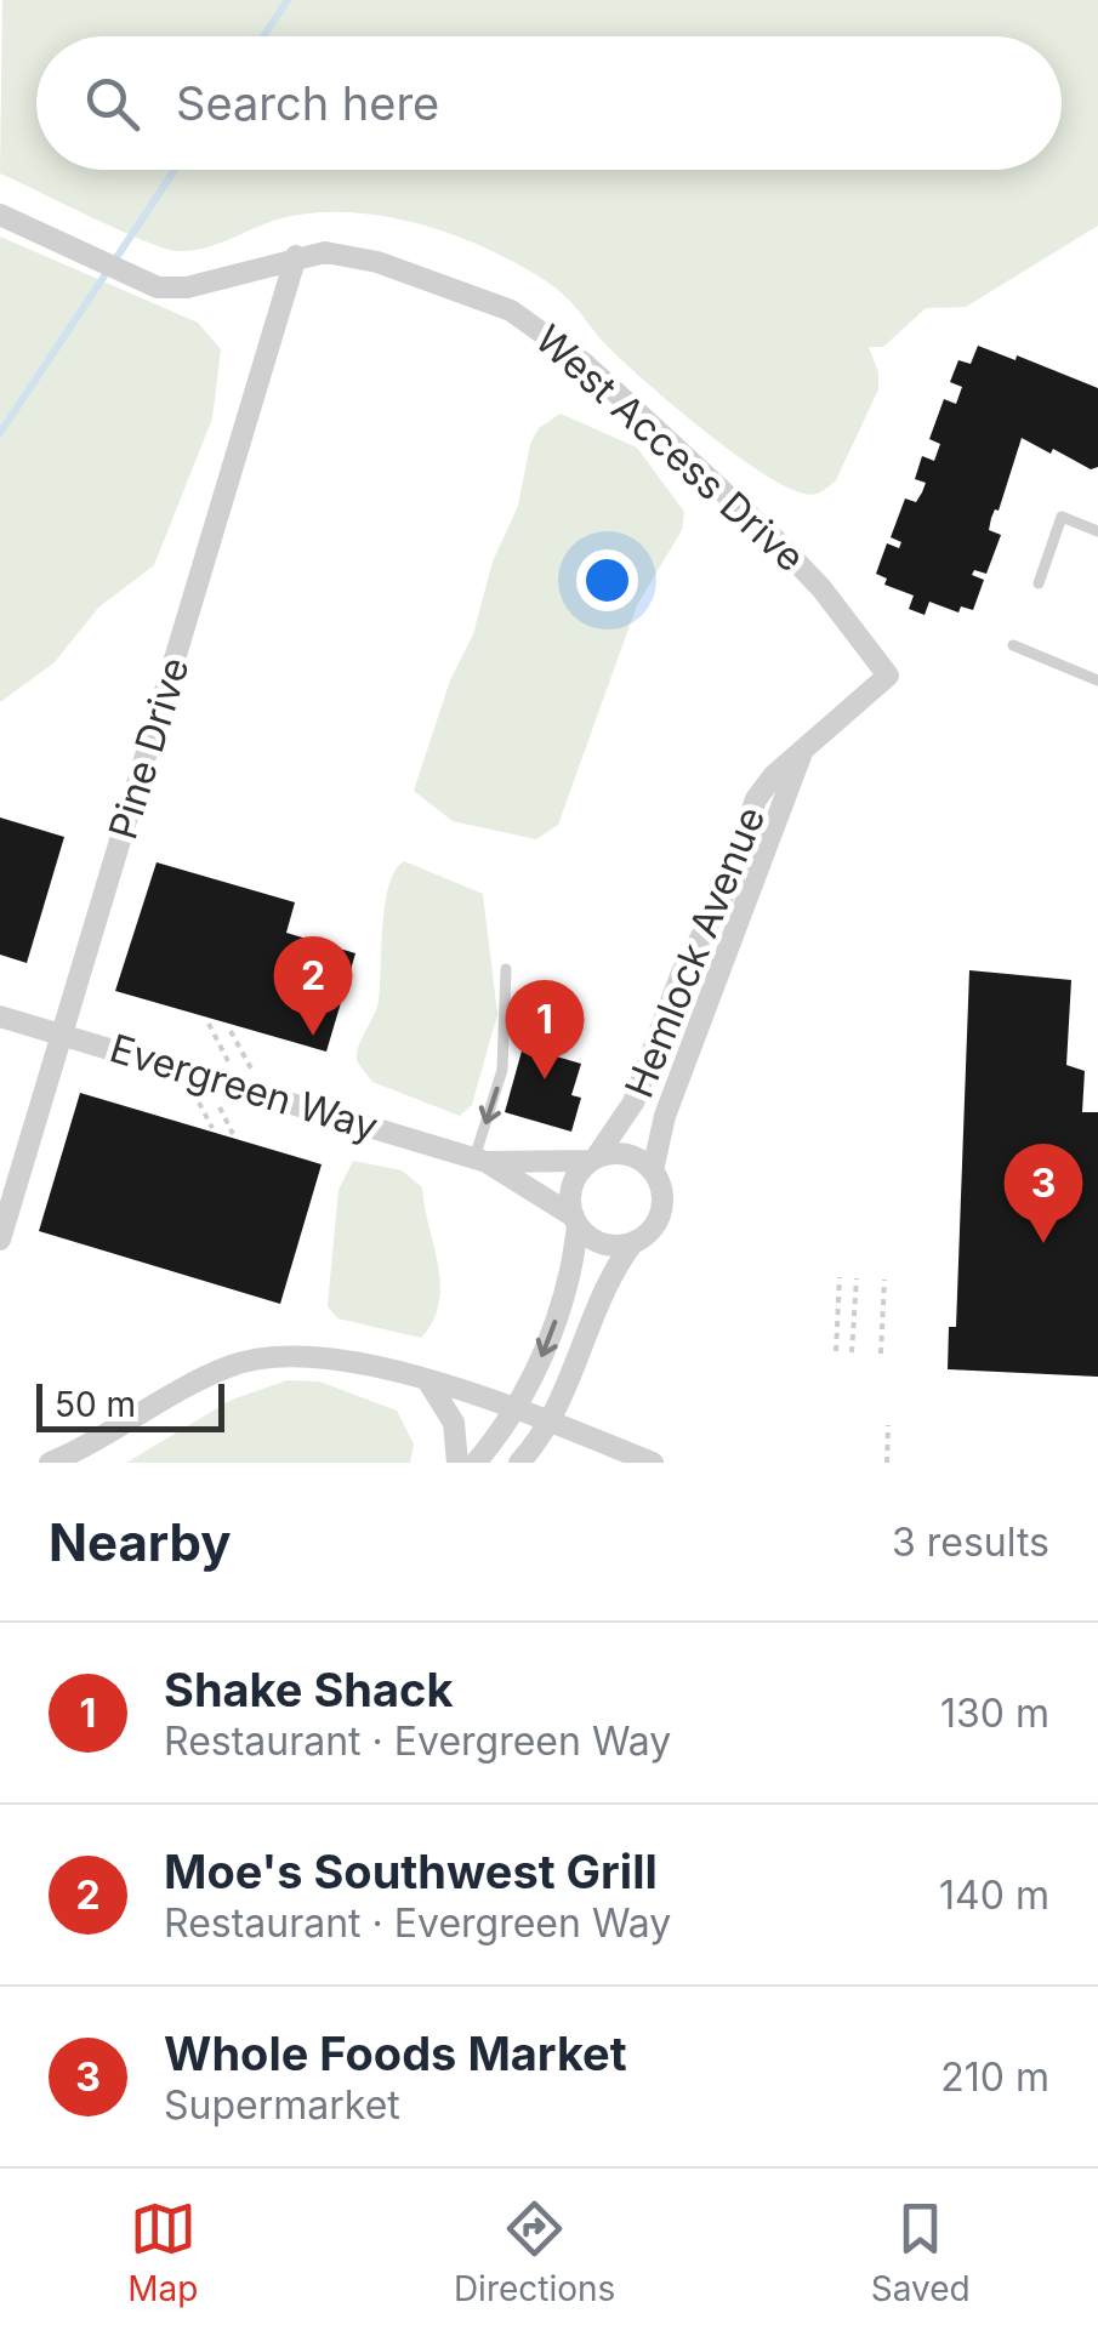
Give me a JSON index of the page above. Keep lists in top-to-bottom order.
{
  "streets": {
    "street": [
      "West Access Drive",
      "Pine Drive",
      "Hemlock Avenue",
      "Evergreen Way"
    ]
  },
  "crossings": [
    ["West Access Drive", "Pine Drive"],
    ["West Access Drive", "Hemlock Avenue"],
    ["Pine Drive", "Evergreen Way"],
    ["Hemlock Avenue", "Evergreen Way"]
  ],
  "scale_bar": "50 m",
  "page": {
    "search": "Search here",
    "pins": ["2", "1", "3"],
    "scale": "50 m",
    "heading": ["Nearby", "3 results"],
    "list": [
      {
        "mark": "1",
        "name": "Shake Shack",
        "note": "Restaurant · Evergreen Way",
        "value": "130 m"
      },
      {
        "mark": "2",
        "name": "Moe's Southwest Grill",
        "note": "Restaurant · Evergreen Way",
        "value": "140 m"
      },
      {
        "mark": "3",
        "name": "Whole Foods Market",
        "note": "Supermarket",
        "value": "210 m"
      }
    ],
    "nav": ["Map", "Directions", "Saved"]
  }
}
